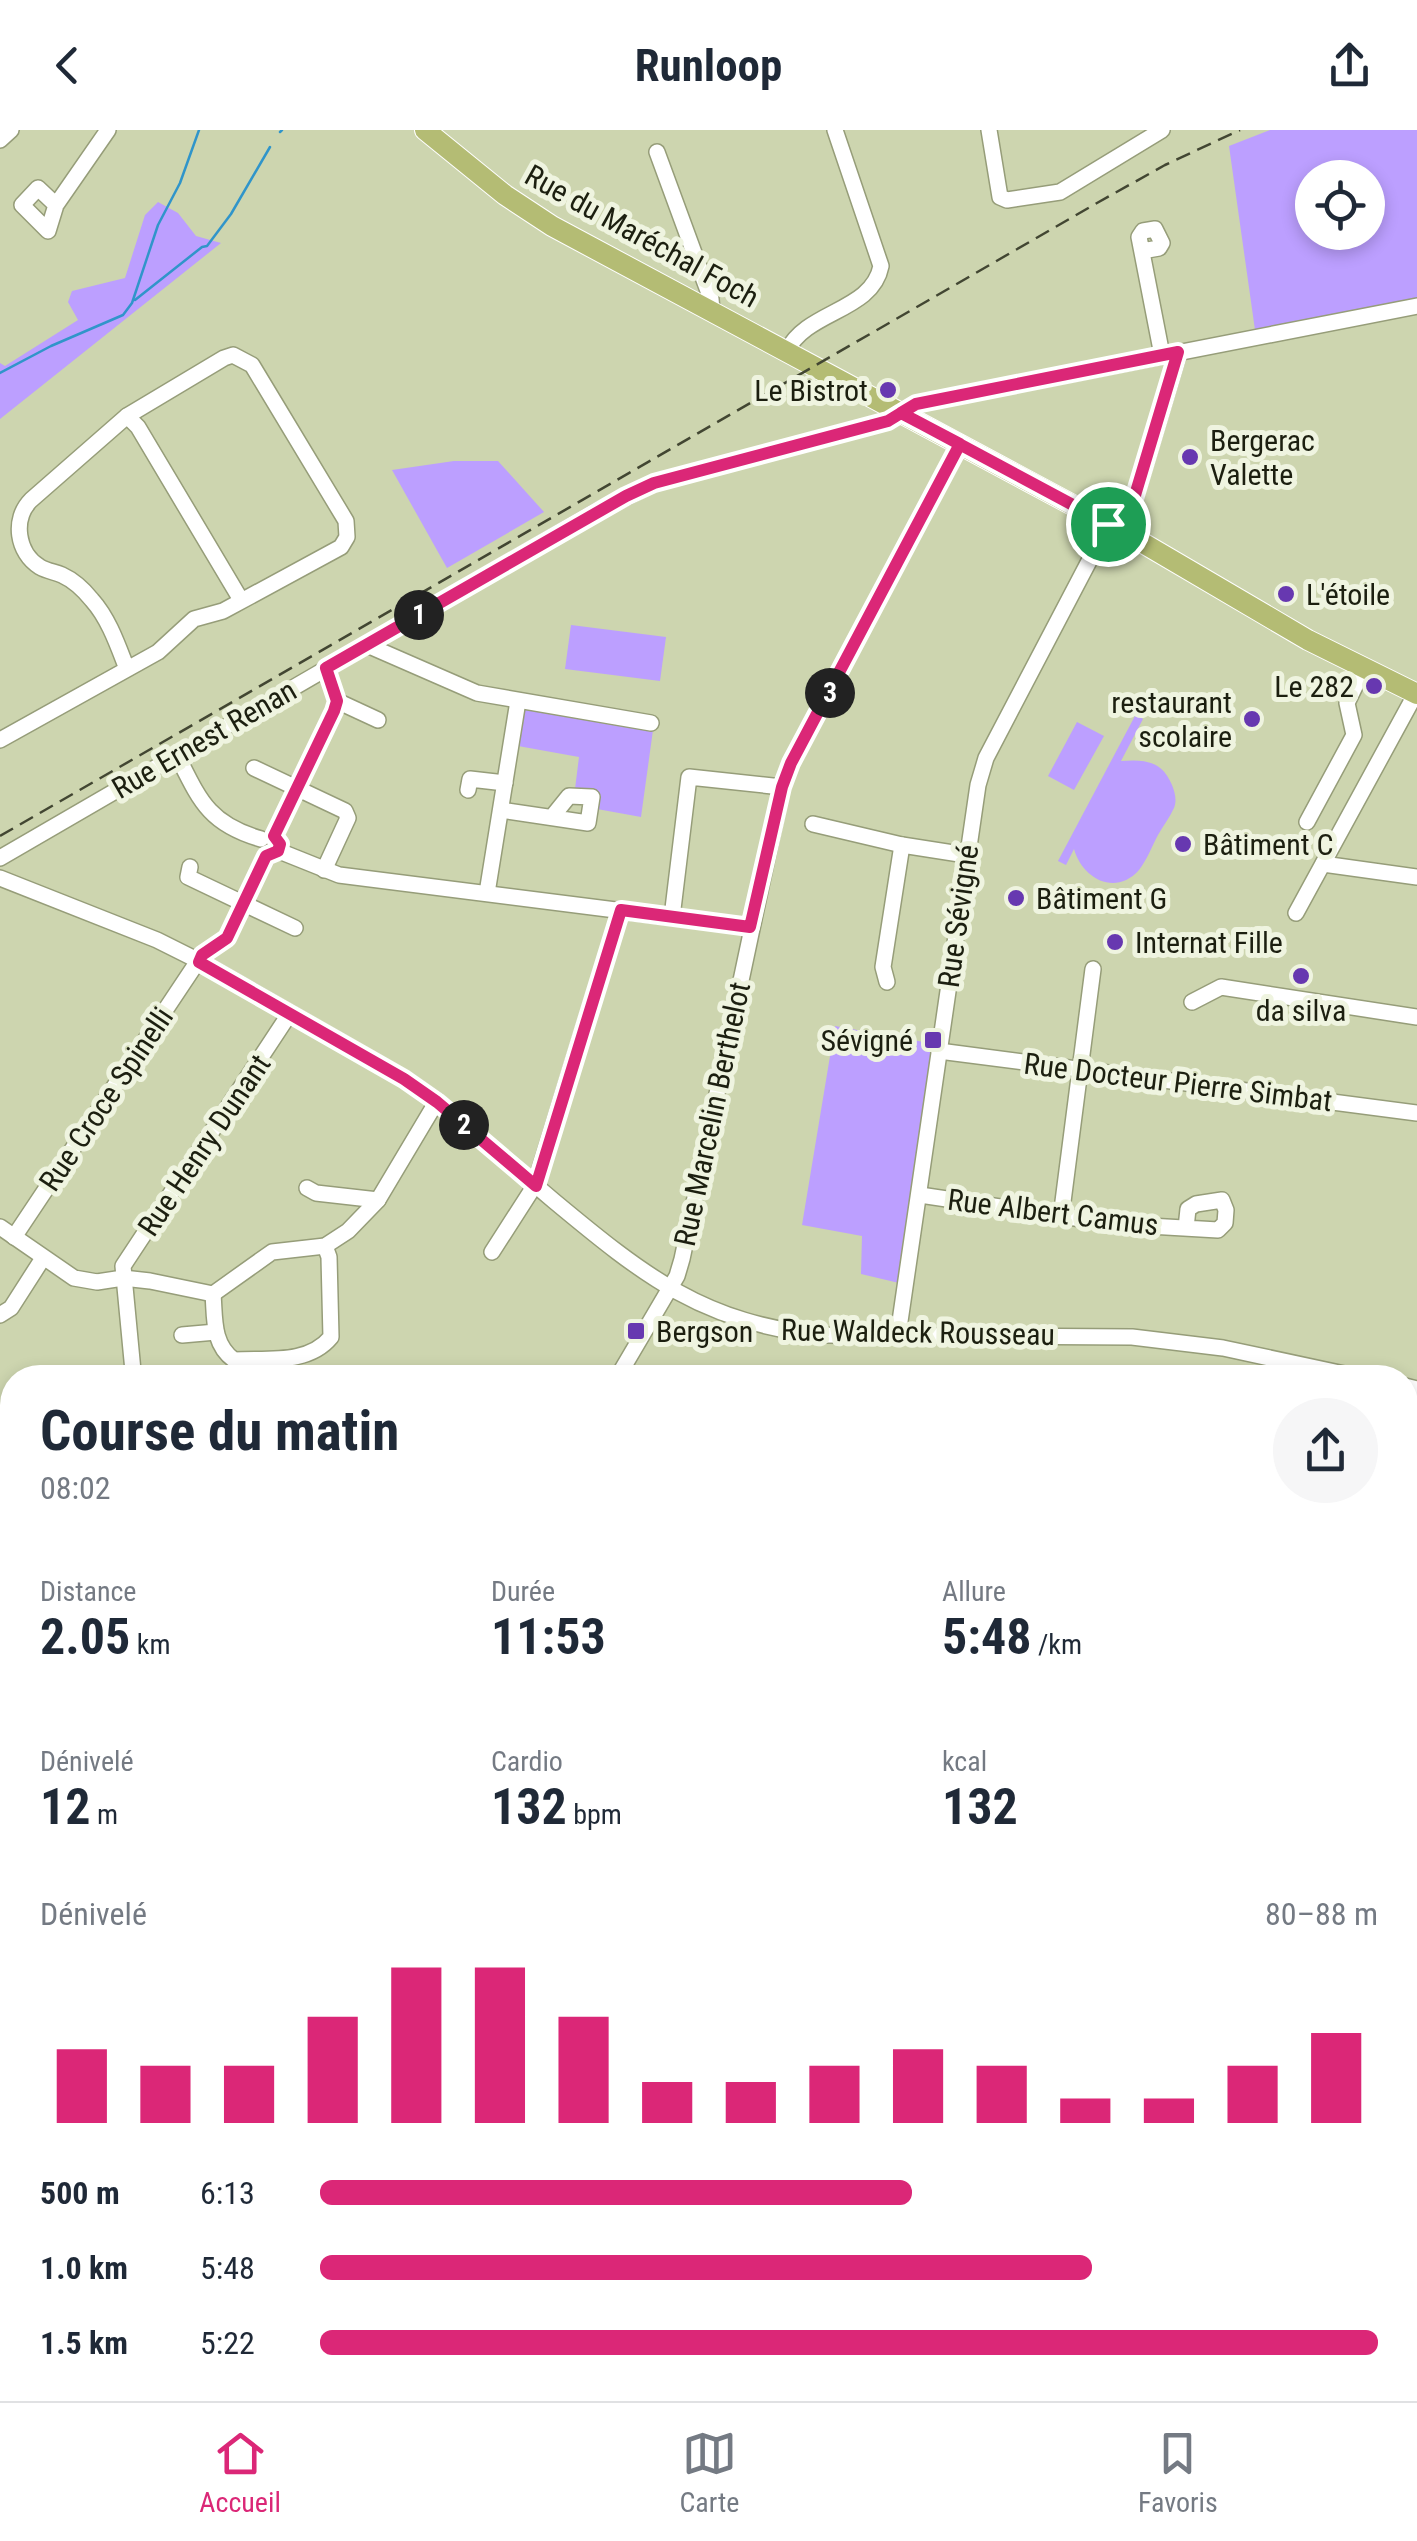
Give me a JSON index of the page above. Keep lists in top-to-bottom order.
{
  "streets": {
    "main road": ["Rue du Maréchal Foch"],
    "street": [
      "Rue Ernest Renan",
      "Rue Sévigné",
      "Rue Docteur Pierre Simbat",
      "Rue Croce Spinelli",
      "Rue Marcelin Berthelot",
      "Rue Henry Dunant",
      "Rue Albert Camus",
      "Rue Waldeck Rousseau"
    ]
  },
  "crossings": [
    ["Rue du Maréchal Foch", "Rue Ernest Renan"],
    ["Rue du Maréchal Foch", "Rue Sévigné"],
    ["Rue du Maréchal Foch", "Rue Marcelin Berthelot"],
    ["Rue Ernest Renan", "Rue Sévigné"],
    ["Rue Sévigné", "Rue Docteur Pierre Simbat"],
    ["Rue Sévigné", "Rue Albert Camus"],
    ["Rue Sévigné", "Rue Waldeck Rousseau"],
    ["Rue Croce Spinelli", "Rue Waldeck Rousseau"],
    ["Rue Marcelin Berthelot", "Rue Waldeck Rousseau"],
    ["Rue Henry Dunant", "Rue Waldeck Rousseau"]
  ],
  "places": {
    "other": [
      "Le Bistrot",
      "Bergerac Valette",
      "L'étoile",
      "Le 282",
      "restaurant scolaire",
      "Bâtiment C",
      "Bâtiment G",
      "Internat Fille",
      "da silva"
    ],
    "transit": ["Sévigné", "Bergson"]
  },
  "page": {
    "header": "Runloop",
    "pins": ["1", "3", "2"],
    "heading": ["Course du matin", "08:02"],
    "stats": [
      ["Distance", "2.05 km"],
      ["Durée", "11:53"],
      ["Allure", "5:48 /km"],
      ["Dénivelé", "12 m"],
      ["Cardio", "132 bpm"],
      ["kcal", "132"]
    ],
    "chart": ["Dénivelé", "80–88 m"],
    "list": [
      {
        "name": "500 m",
        "note": "6:13"
      },
      {
        "name": "1.0 km",
        "note": "5:48"
      },
      {
        "name": "1.5 km",
        "note": "5:22"
      }
    ],
    "tabs": ["Accueil", "Carte", "Favoris"]
  }
}
